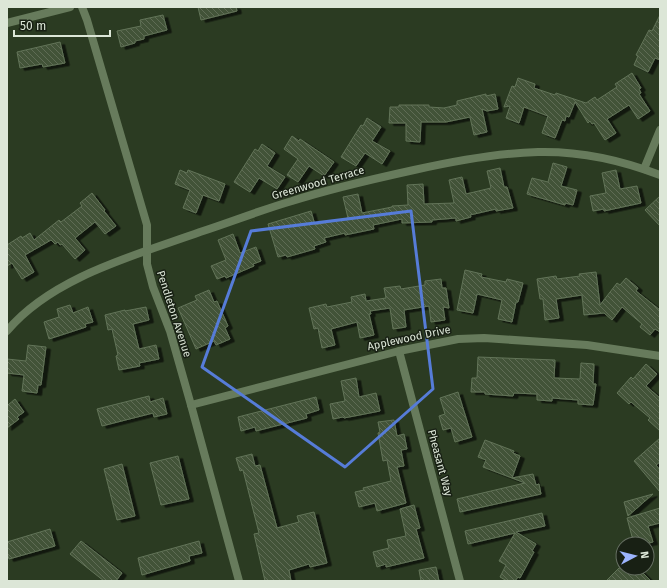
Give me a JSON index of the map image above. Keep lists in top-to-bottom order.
{
  "streets": {
    "street": [
      "Greenwood Terrace",
      "Pendleton Avenue",
      "Applewood Drive",
      "Pheasant Way"
    ]
  },
  "crossings": [
    ["Greenwood Terrace", "Pendleton Avenue"],
    ["Pendleton Avenue", "Applewood Drive"],
    ["Applewood Drive", "Pheasant Way"]
  ],
  "scale_bar": "50 m",
  "north": "right"
}
